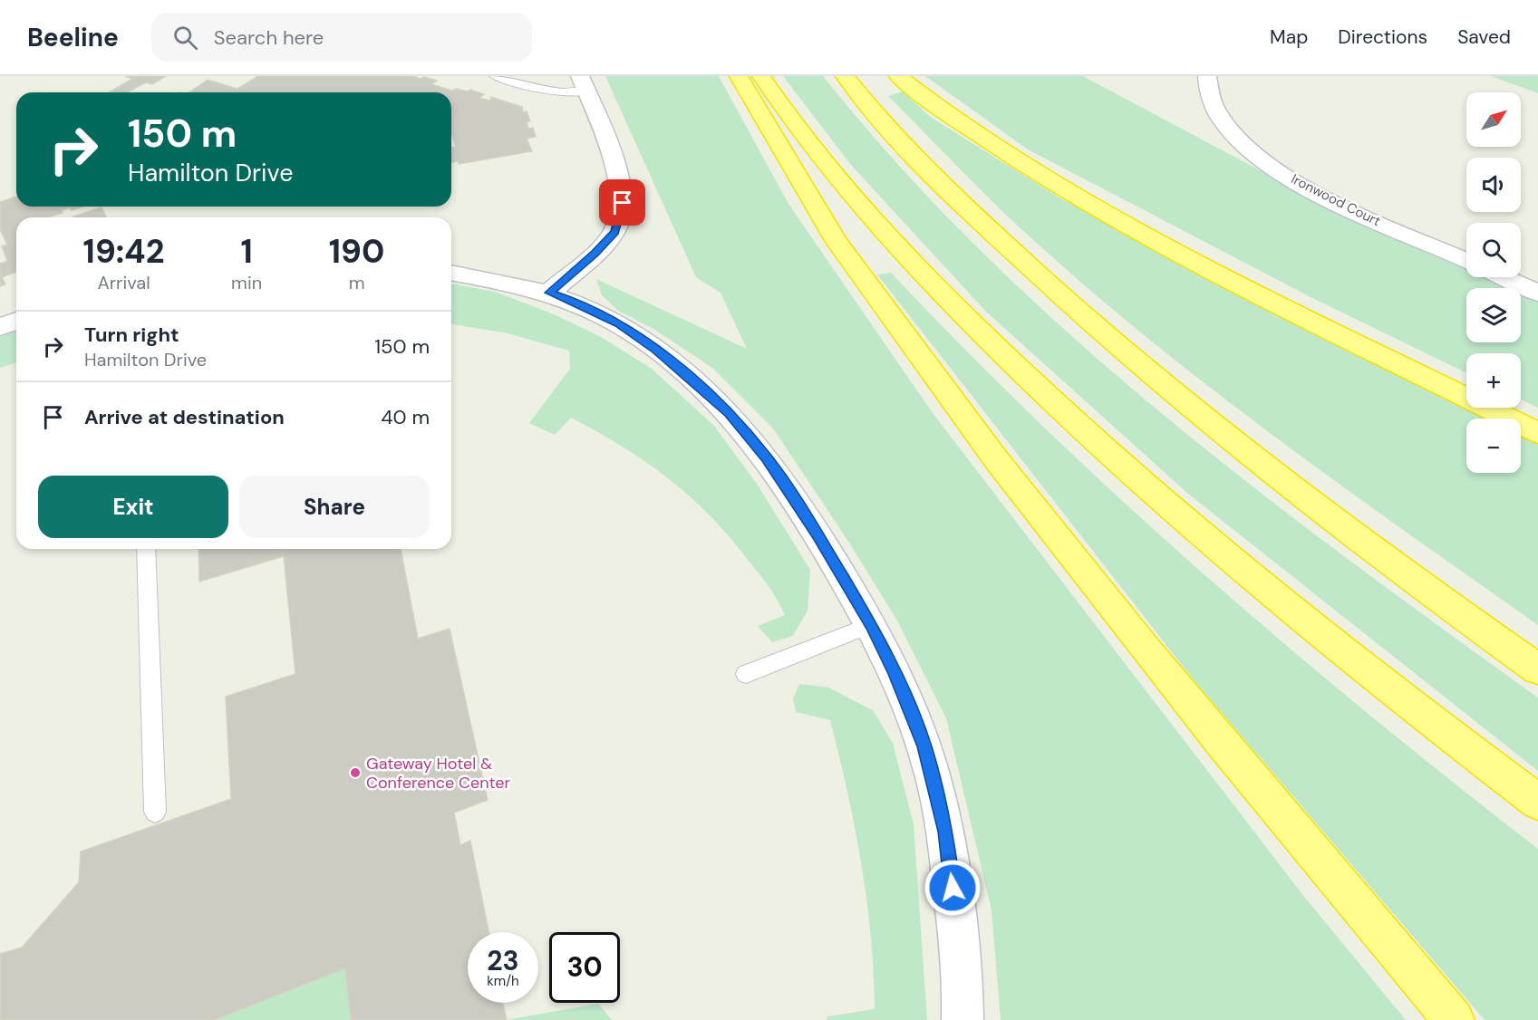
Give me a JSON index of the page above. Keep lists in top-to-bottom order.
{
  "streets": {
    "street": ["Ironwood Court"]
  },
  "places": ["Gateway Hotel & Conference Center"],
  "north": "top right",
  "page": {
    "header": "Beeline",
    "search": "Search here",
    "nav": ["Map", "Directions", "Saved"],
    "map_buttons": ["+", "−"],
    "turn": ["150 m", "Hamilton Drive"],
    "eta": [
      "19:42",
      "Arrival",
      "1",
      "min",
      "190",
      "m"
    ],
    "list": [
      {
        "name": "Turn right",
        "note": "Hamilton Drive",
        "value": "150 m"
      },
      {
        "name": "Arrive at destination",
        "value": "40 m"
      }
    ],
    "buttons": ["Exit", "Share"],
    "speed": "23 km/h",
    "limit": "30"
  }
}
